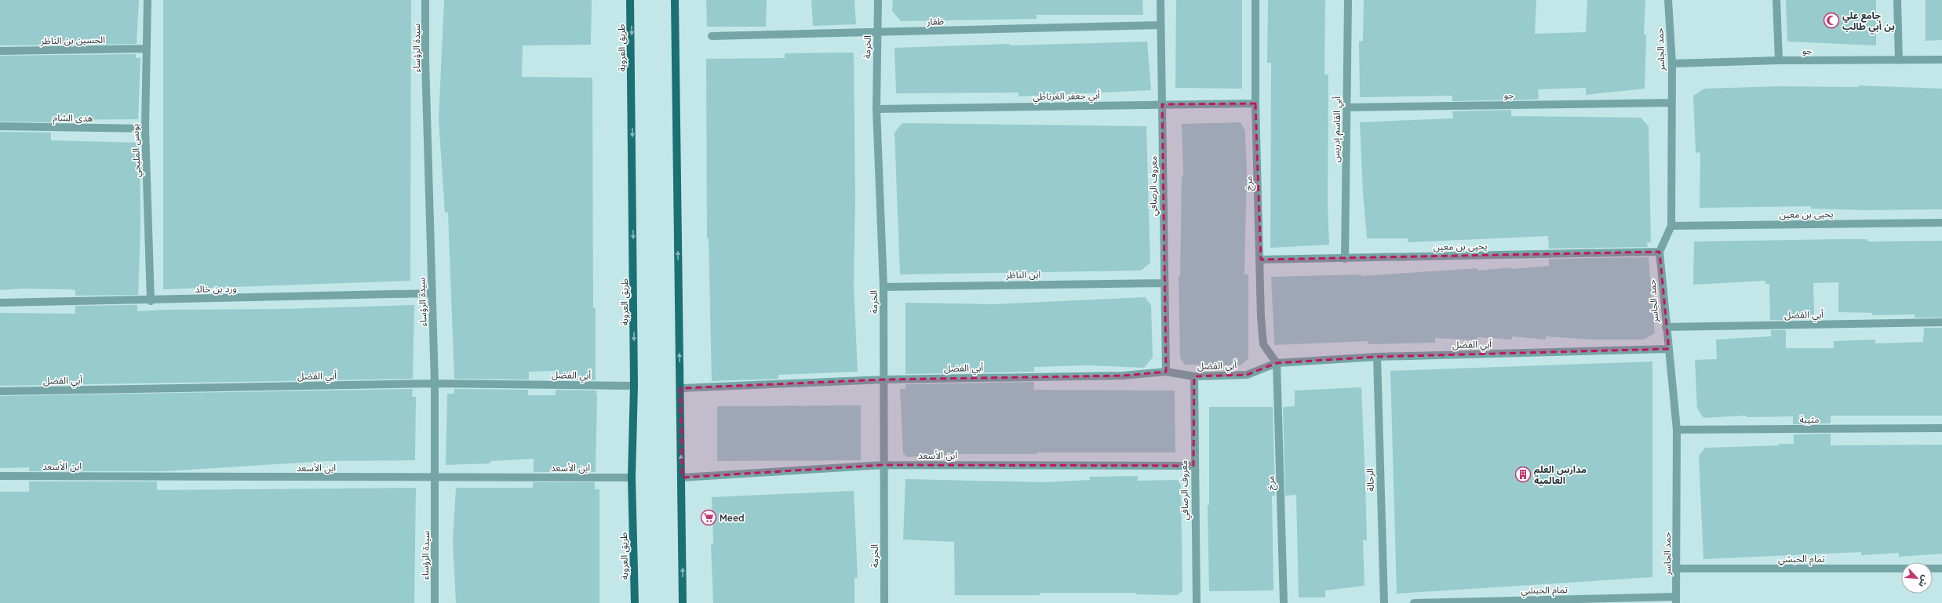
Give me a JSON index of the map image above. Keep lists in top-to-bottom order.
{
  "streets": {
    "main road": ["طريق العروبة"],
    "street": [
      "ظفار",
      "الحسين بن الناظر",
      "الخرمة",
      "سيدة الرؤساء",
      "حمد الجاسر",
      "جو",
      "أبي جعفر الغرناطي",
      "هدى الشام",
      "أبي القاسم إدريس",
      "يونس المليجي",
      "مرخ",
      "معروف الرصافي",
      "يحيى بن معين",
      "ابن الناظر",
      "ورد بن خالد",
      "أبي الفضل",
      "مثيبة",
      "ابن الأسعد",
      "الرحالة",
      "تمام الحبشي"
    ]
  },
  "crossings": [
    ["ظفار", "الخرمة"],
    ["ظفار", "معروف الرصافي"],
    ["الحسين بن الناظر", "يونس المليجي"],
    ["الخرمة", "أبي جعفر الغرناطي"],
    ["الخرمة", "ابن الناظر"],
    ["الخرمة", "أبي الفضل"],
    ["الخرمة", "ابن الأسعد"],
    ["سيدة الرؤساء", "ورد بن خالد"],
    ["سيدة الرؤساء", "أبي الفضل"],
    ["سيدة الرؤساء", "ابن الأسعد"],
    ["طريق العروبة", "أبي الفضل"],
    ["طريق العروبة", "ابن الأسعد"],
    ["حمد الجاسر", "جو"],
    ["حمد الجاسر", "يحيى بن معين"],
    ["حمد الجاسر", "أبي الفضل"],
    ["حمد الجاسر", "مثيبة"],
    ["حمد الجاسر", "تمام الحبشي"],
    ["جو", "أبي القاسم إدريس"],
    ["أبي جعفر الغرناطي", "مرخ"],
    ["أبي جعفر الغرناطي", "معروف الرصافي"],
    ["هدى الشام", "يونس المليجي"],
    ["أبي القاسم إدريس", "يحيى بن معين"],
    ["يونس المليجي", "ورد بن خالد"],
    ["مرخ", "يحيى بن معين"],
    ["مرخ", "أبي الفضل"],
    ["معروف الرصافي", "ابن الناظر"],
    ["معروف الرصافي", "أبي الفضل"],
    ["معروف الرصافي", "ابن الأسعد"],
    ["أبي الفضل", "الرحالة"]
  ],
  "places": {
    "mosque": ["جامع علي بن أبي طالب"],
    "building": ["مدارس العلم العالمية"],
    "supermarket": ["Meed"]
  },
  "north": "bottom right"
}
